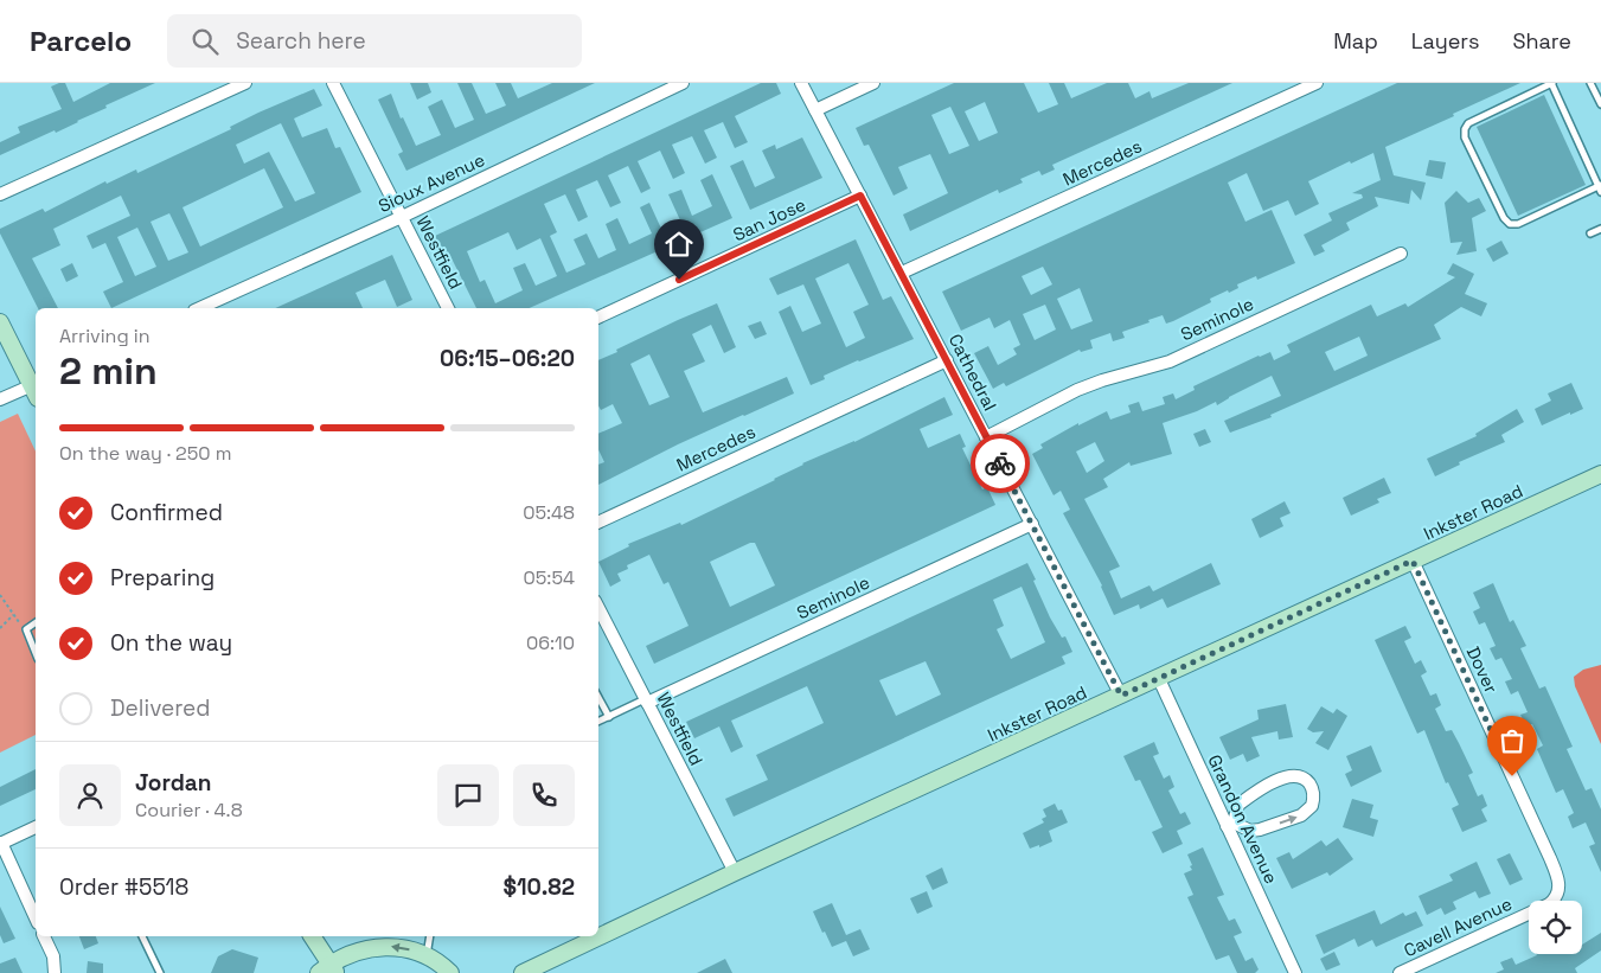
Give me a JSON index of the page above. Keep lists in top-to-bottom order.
{
  "streets": {
    "main road": ["Inkster Road"],
    "street": [
      "Mercedes",
      "Sioux Avenue",
      "San Jose",
      "Westfield",
      "Seminole",
      "Cathedral",
      "Dover",
      "Grandon Avenue",
      "Cavell Avenue"
    ]
  },
  "crossings": [
    ["Mercedes", "Cathedral"],
    ["Sioux Avenue", "Westfield"],
    ["San Jose", "Cathedral"],
    ["Westfield", "Seminole"],
    ["Westfield", "Inkster Road"],
    ["Seminole", "Cathedral"],
    ["Cathedral", "Inkster Road"],
    ["Inkster Road", "Dover"],
    ["Inkster Road", "Grandon Avenue"],
    ["Dover", "Cavell Avenue"]
  ],
  "page": {
    "header": "Parcelo",
    "search": "Search here",
    "nav": ["Map", "Layers", "Share"],
    "heading": ["2 min", "Arriving in", "06:15–06:20"],
    "panel": [
      "Jordan",
      "Courier · 4.8",
      "Order #5518",
      "$10.82"
    ],
    "bar": "On the way · 250 m",
    "list": [
      ["Confirmed", "05:48"],
      ["Preparing", "05:54"],
      ["On the way", "06:10"],
      "Delivered"
    ]
  }
}
